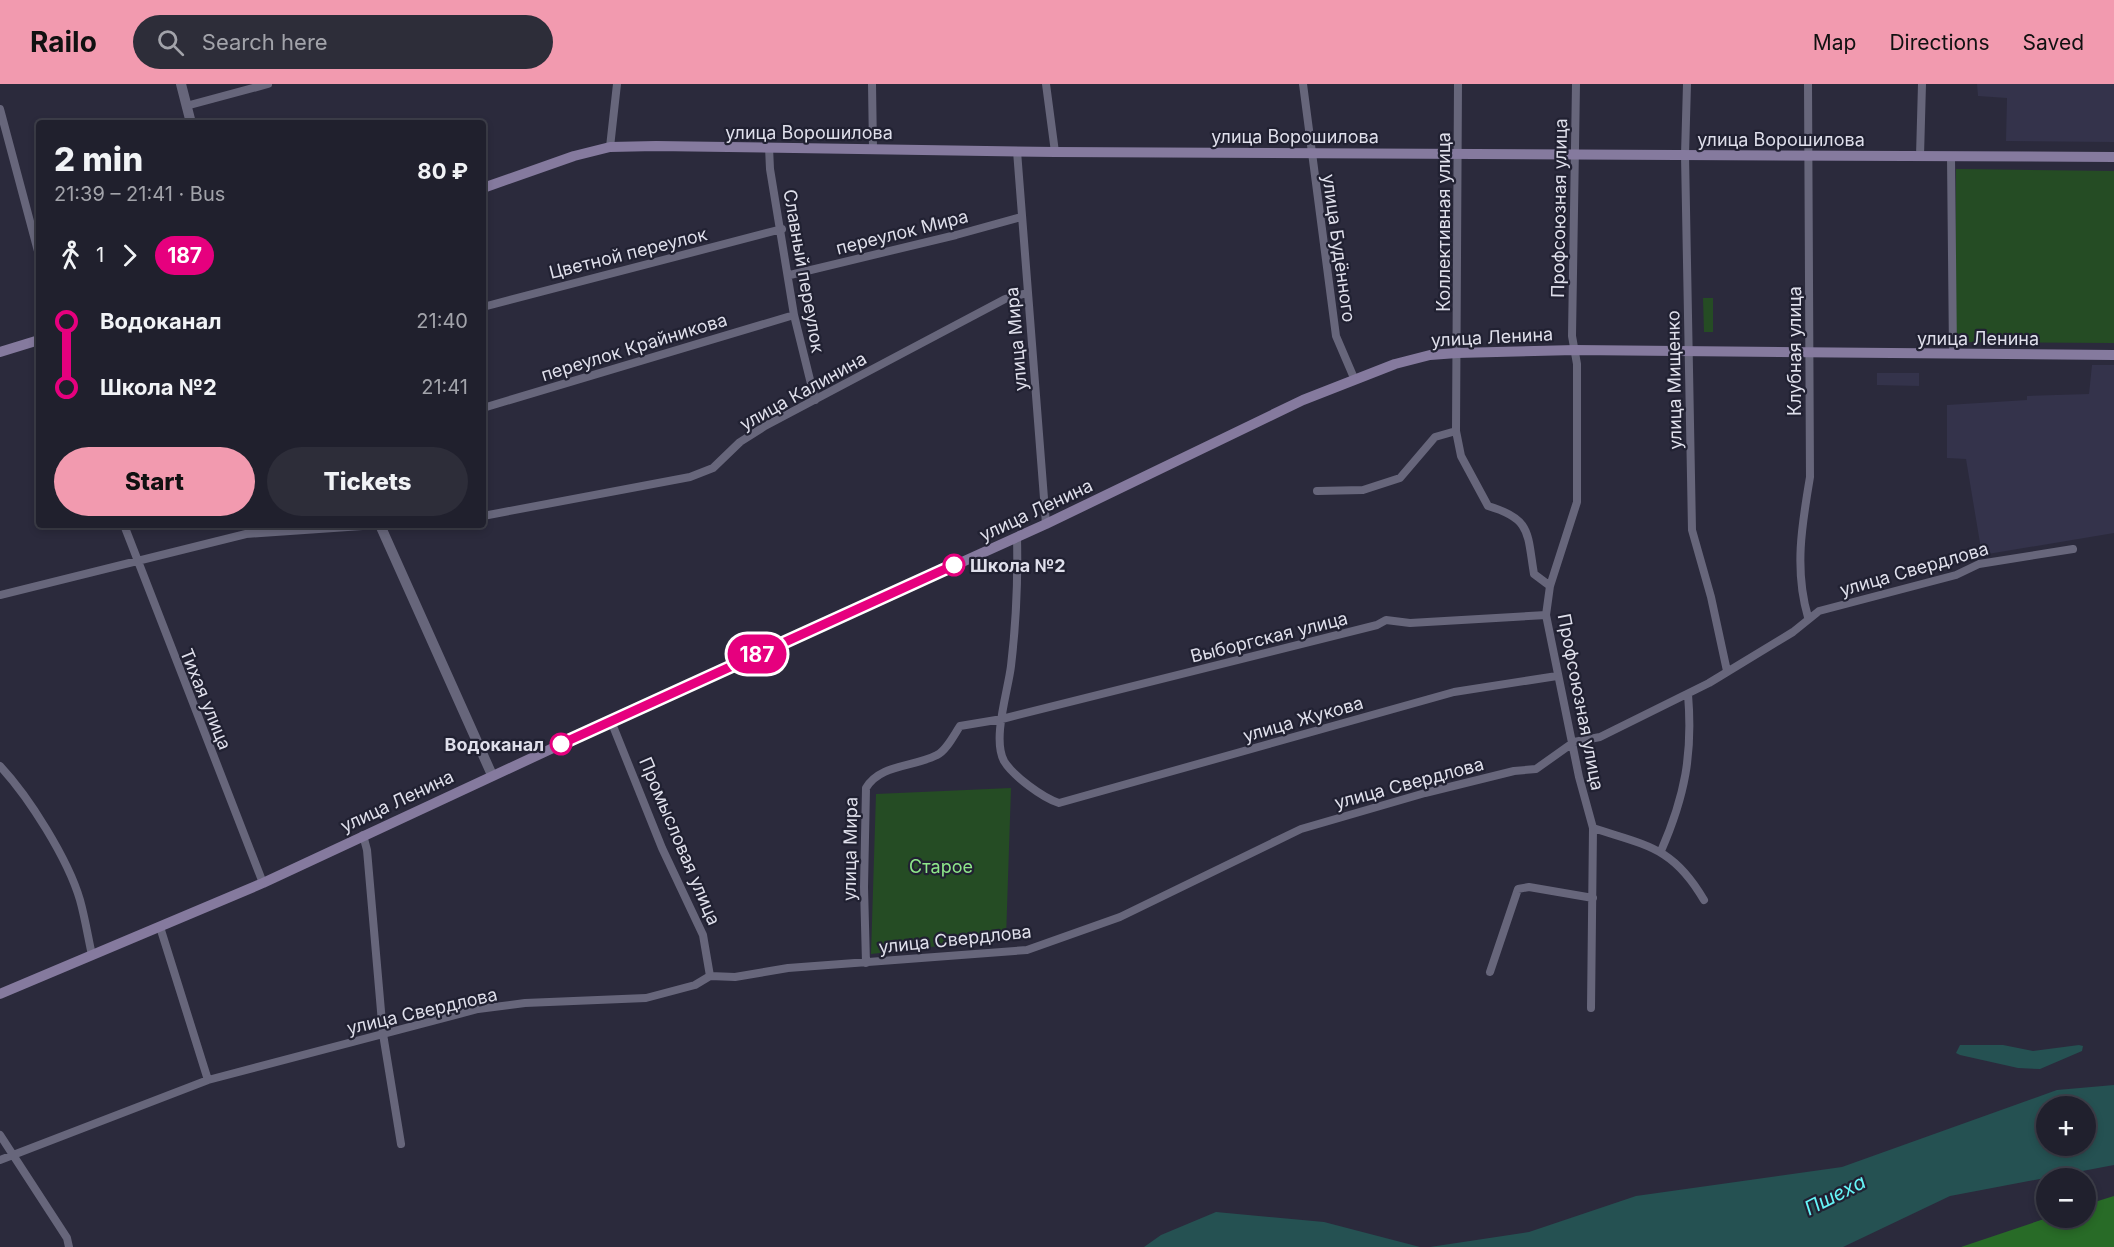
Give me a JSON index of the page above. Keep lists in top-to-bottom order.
{
  "streets": {
    "main road": ["улица Ворошилова", "улица Ленина"],
    "street": [
      "Профсоюзная улица",
      "Коллективная улица",
      "переулок Мира",
      "улица Будённого",
      "Цветной переулок",
      "Славный переулок",
      "улица Мира",
      "переулок Крайникова",
      "Клубная улица",
      "улица Мищенко",
      "улица Калинина",
      "улица Свердлова",
      "Выборгская улица",
      "Тихая улица",
      "улица Жукова",
      "Промысловая улица"
    ]
  },
  "crossings": [
    ["улица Ворошилова", "Профсоюзная улица"],
    ["улица Ворошилова", "Коллективная улица"],
    ["улица Ворошилова", "улица Будённого"],
    ["улица Ворошилова", "Славный переулок"],
    ["улица Ворошилова", "улица Мира"],
    ["улица Ворошилова", "Клубная улица"],
    ["улица Ворошилова", "улица Мищенко"],
    ["Профсоюзная улица", "Коллективная улица"],
    ["Профсоюзная улица", "улица Ленина"],
    ["Профсоюзная улица", "улица Свердлова"],
    ["Профсоюзная улица", "Выборгская улица"],
    ["Профсоюзная улица", "улица Жукова"],
    ["Коллективная улица", "улица Ленина"],
    ["переулок Мира", "Славный переулок"],
    ["переулок Мира", "улица Мира"],
    ["улица Будённого", "улица Ленина"],
    ["Цветной переулок", "Славный переулок"],
    ["Славный переулок", "переулок Крайникова"],
    ["Славный переулок", "улица Калинина"],
    ["улица Ленина", "улица Мира"],
    ["улица Ленина", "Клубная улица"],
    ["улица Ленина", "улица Мищенко"],
    ["улица Ленина", "Тихая улица"],
    ["улица Ленина", "Промысловая улица"],
    ["улица Мира", "улица Калинина"],
    ["улица Мира", "улица Свердлова"],
    ["улица Мира", "Выборгская улица"],
    ["улица Мира", "улица Жукова"],
    ["Клубная улица", "улица Свердлова"],
    ["улица Мищенко", "улица Свердлова"],
    ["улица Свердлова", "Промысловая улица"],
    ["Выборгская улица", "улица Жукова"]
  ],
  "water": ["Пшеха"],
  "parks": ["Старое"],
  "places": ["Школа №2", "Водоканал"],
  "lines": ["bus line 187"],
  "page": {
    "header": "Railo",
    "search": "Search here",
    "nav": ["Map", "Directions", "Saved"],
    "on_map": "187",
    "heading": ["2 min", "21:39 – 21:41 · Bus", "80 ₽"],
    "legs": ["1", "187"],
    "list": [
      {
        "name": "Водоканал",
        "value": "21:40"
      },
      {
        "name": "Школа №2",
        "value": "21:41"
      }
    ],
    "buttons": ["Start", "Tickets"],
    "map_buttons": ["+", "−"]
  }
}
